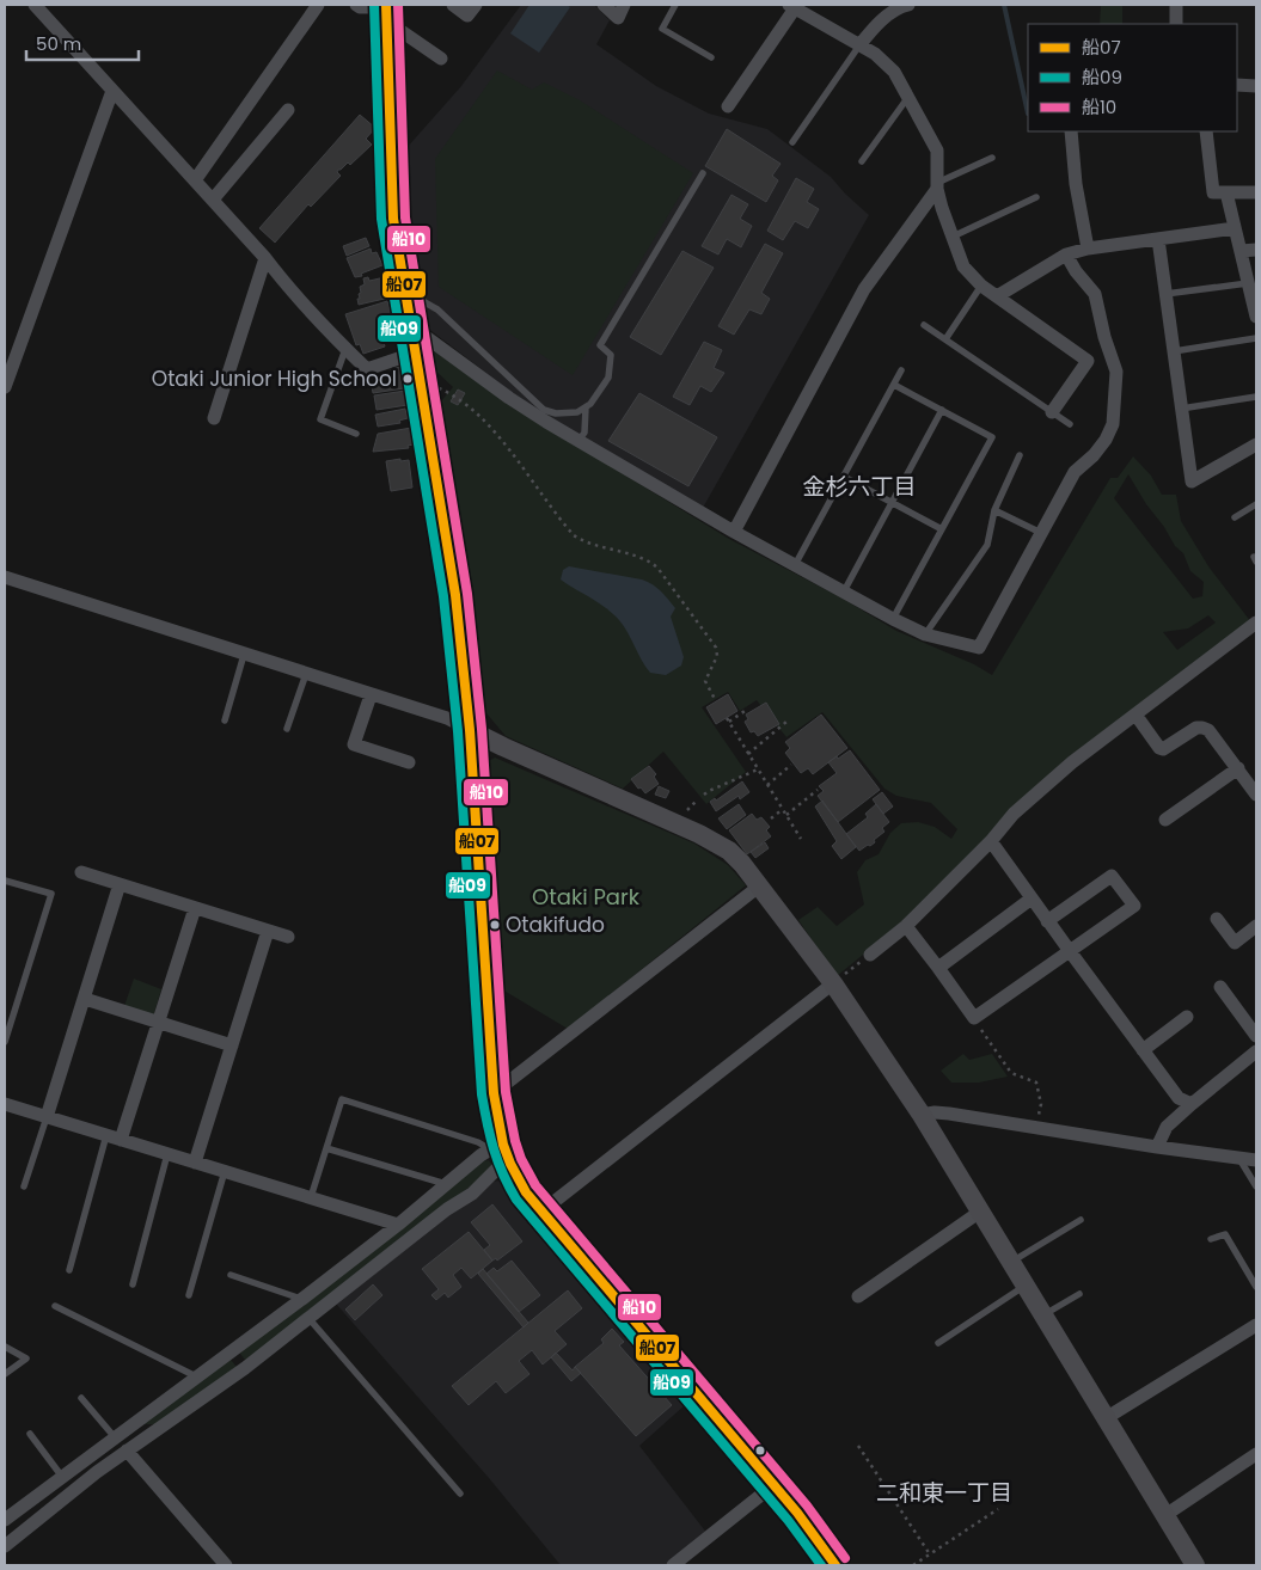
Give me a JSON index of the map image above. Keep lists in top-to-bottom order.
{
  "districts": ["金杉六丁目", "二和東一丁目"],
  "parks": ["Otaki Park"],
  "places": ["Otaki Junior High School", "Otakifudo"],
  "lines": ["transit line 船07", "transit line 船09", "transit line 船10"],
  "legend": ["船07", "船09", "船10"],
  "scale_bar": "50 m"
}
